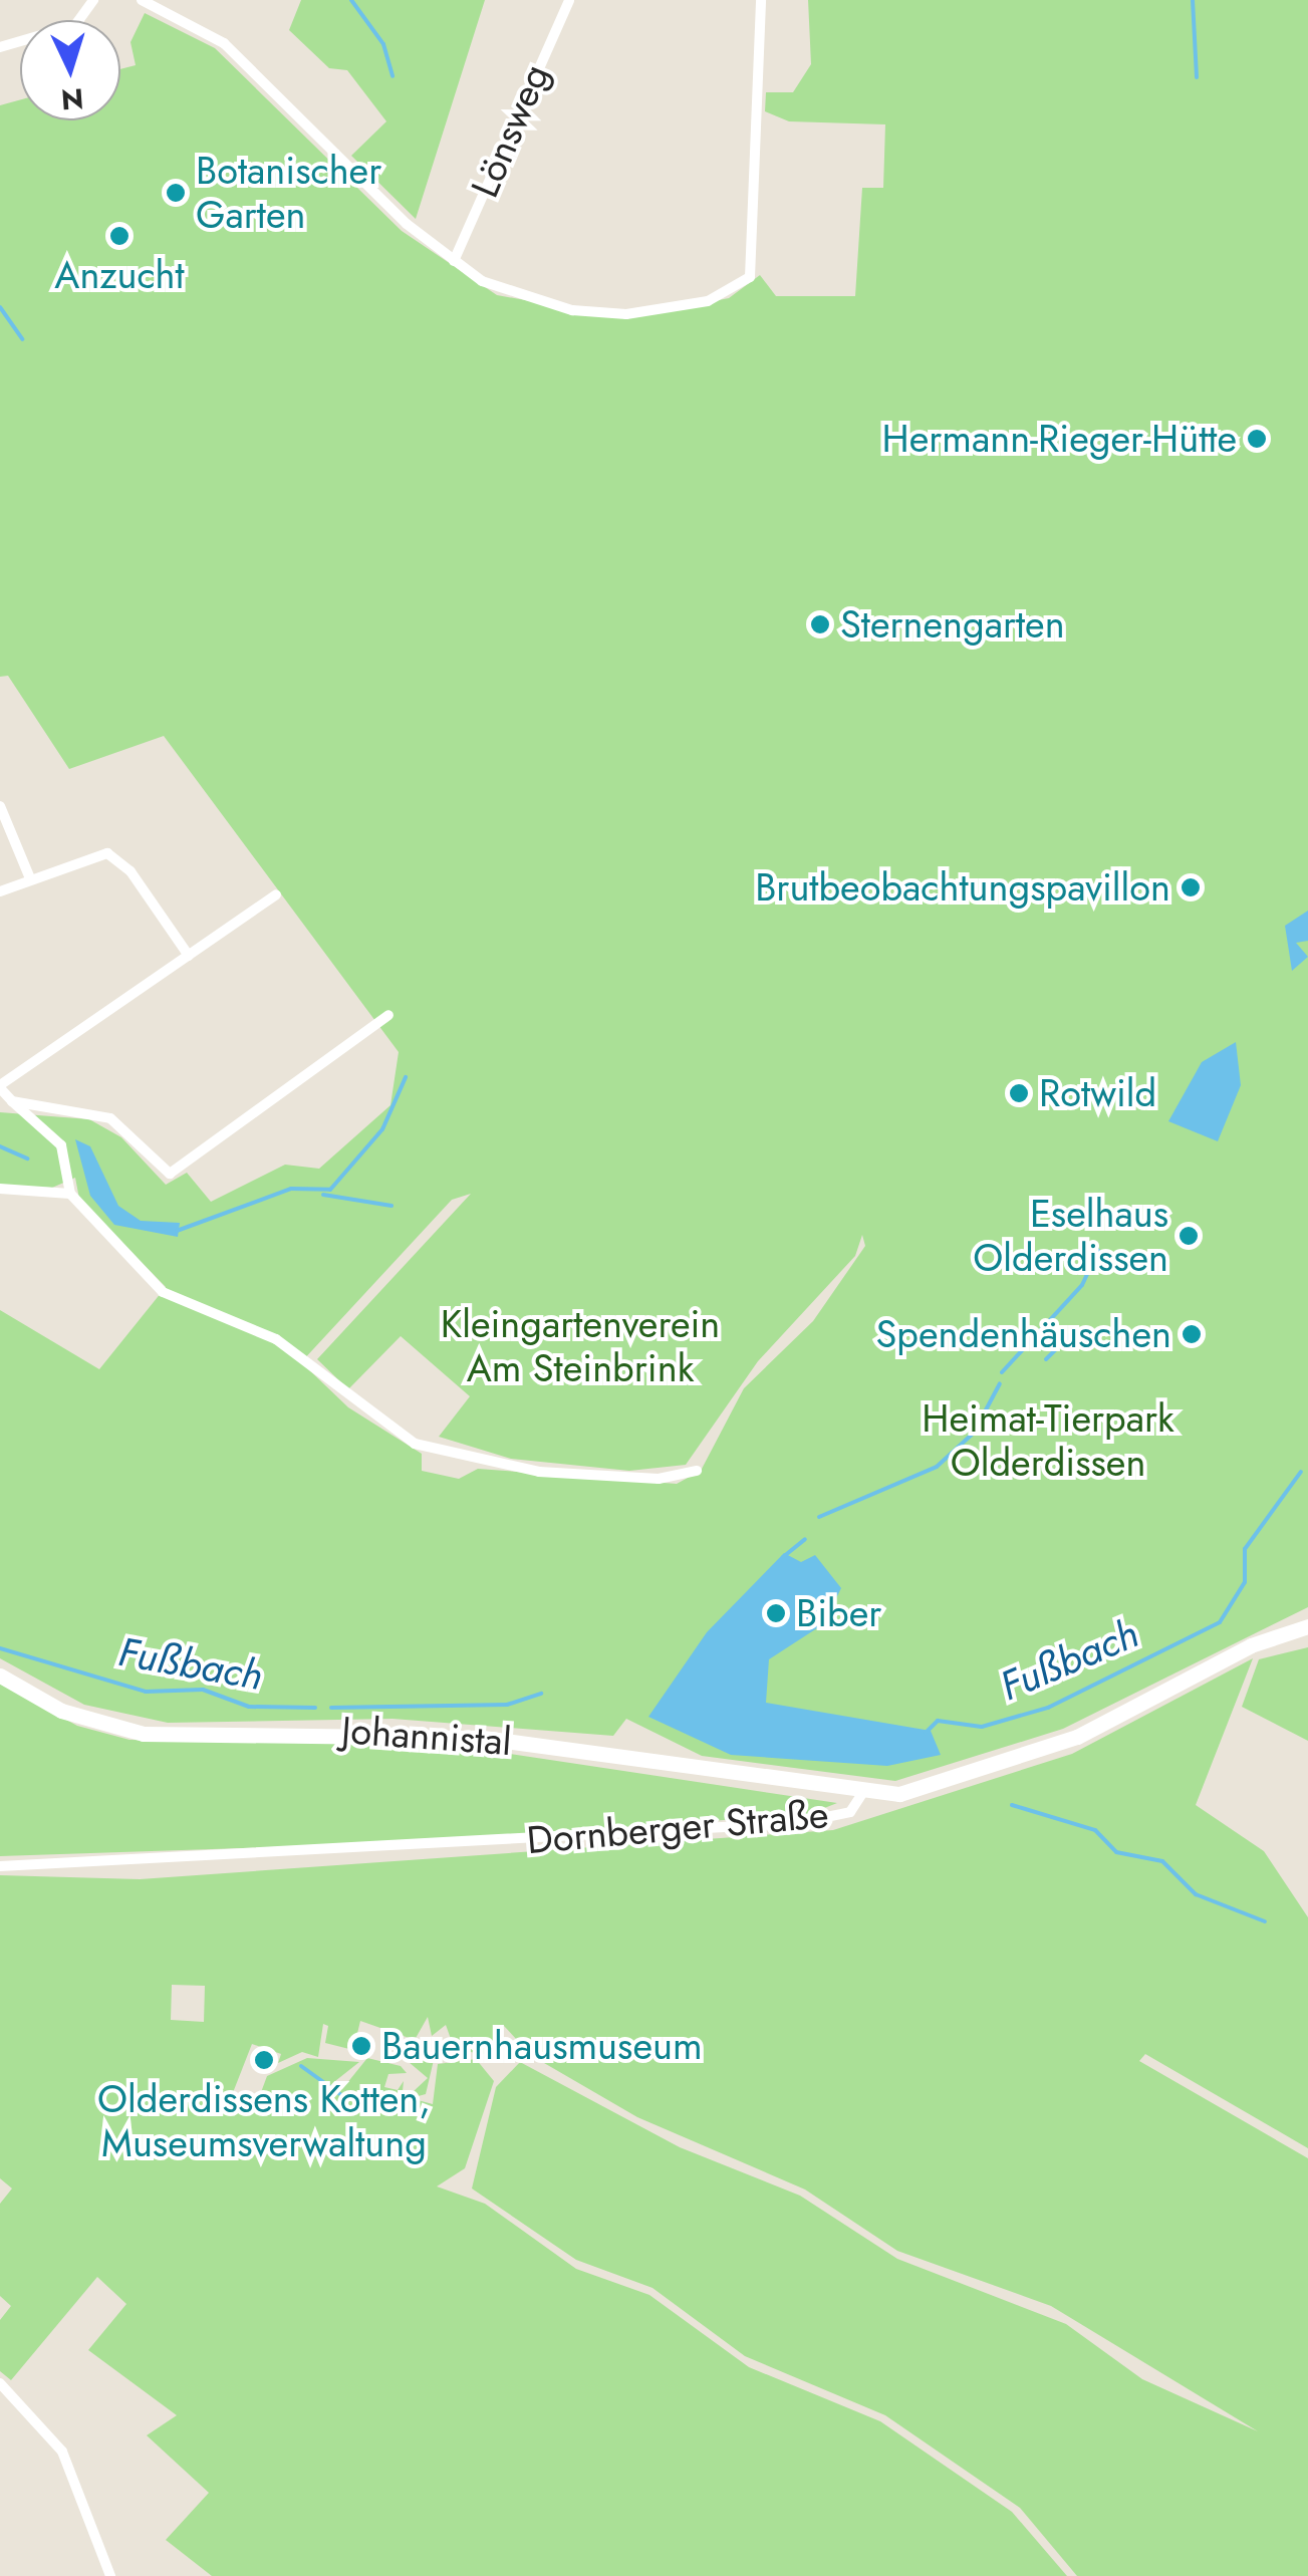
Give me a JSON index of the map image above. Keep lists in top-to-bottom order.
{
  "streets": {
    "main road": ["Johannistal", "Dornberger Straße"],
    "street": ["Lönsweg"]
  },
  "crossings": [
    ["Johannistal", "Dornberger Straße"]
  ],
  "water": ["Fußbach"],
  "parks": ["Kleingartenverein Am Steinbrink", "Heimat-Tierpark Olderdissen"],
  "places": [
    "Botanischer Garten",
    "Anzucht",
    "Hermann-Rieger-Hütte",
    "Sternengarten",
    "Brutbeobachtungspavillon",
    "Rotwild",
    "Eselhaus Olderdissen",
    "Spendenhäuschen",
    "Biber",
    "Bauernhausmuseum",
    "Olderdissens Kotten, Museumsverwaltung"
  ],
  "north": "bottom"
}
